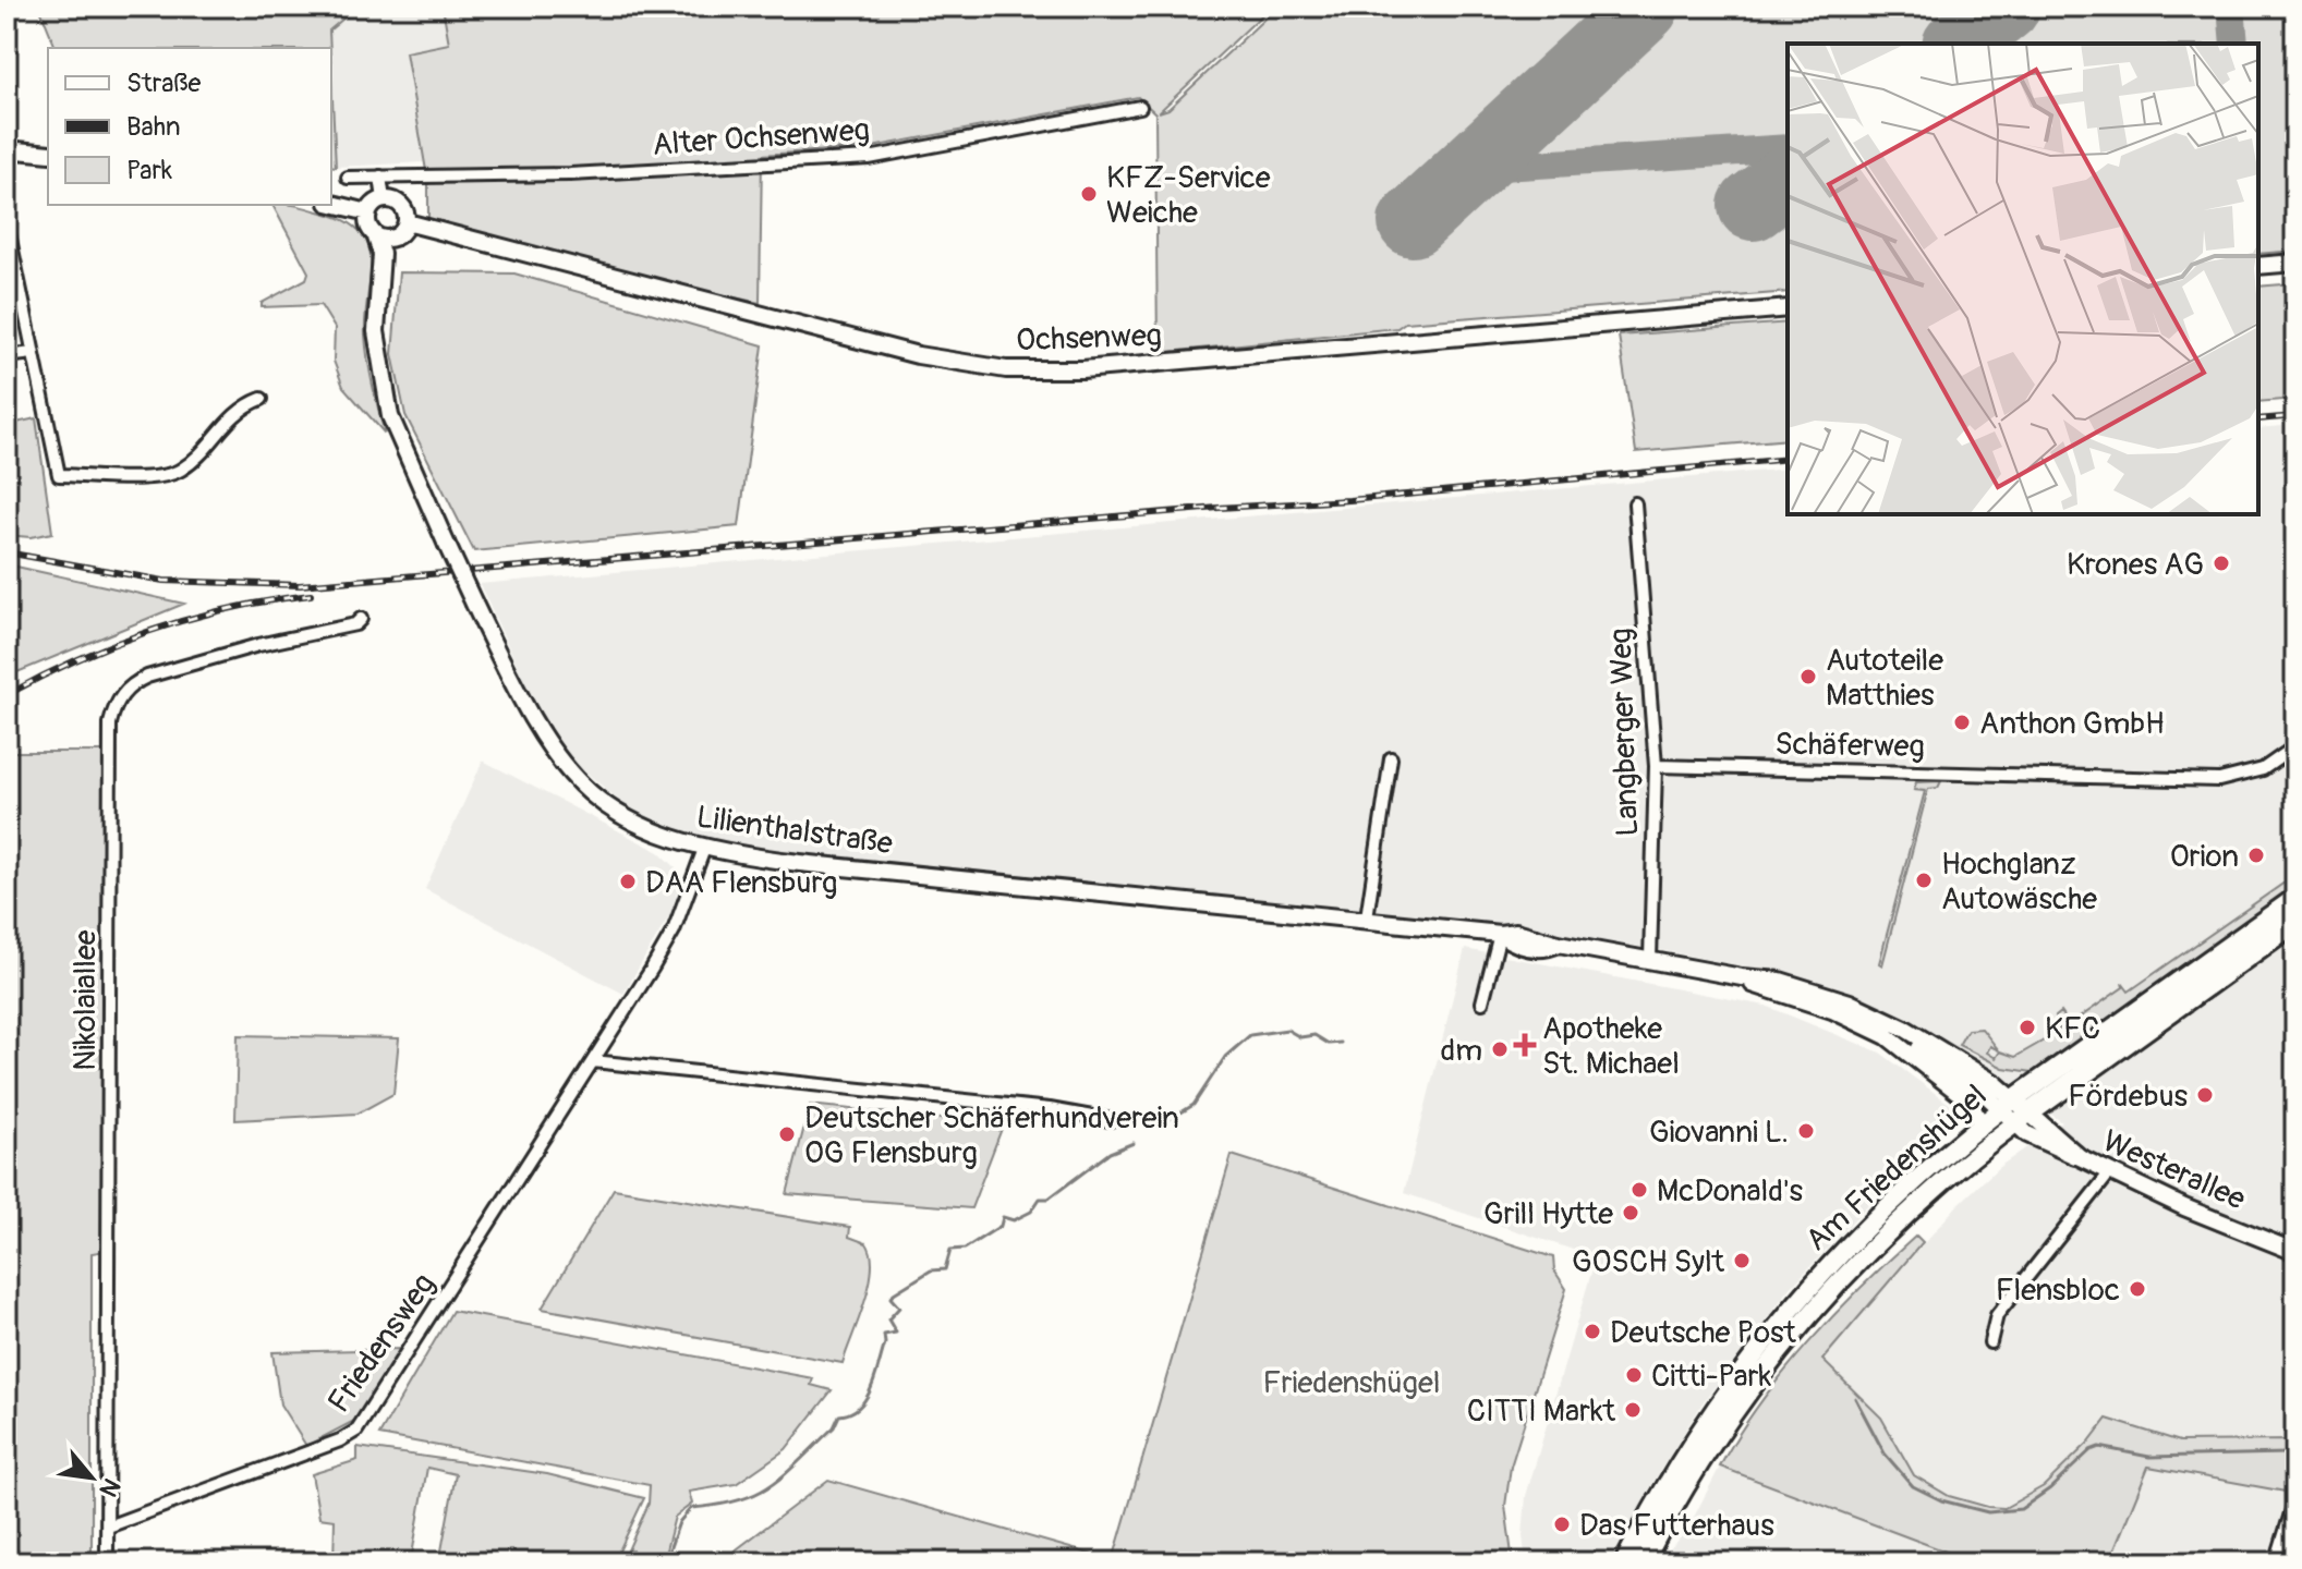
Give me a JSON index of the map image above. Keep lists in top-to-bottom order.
{
  "streets": {
    "highway": ["Am Friedenshügel"],
    "street": [
      "Alter Ochsenweg",
      "Ochsenweg",
      "Langberger Weg",
      "Schäferweg",
      "Lilienthalstraße",
      "Nikolaiallee",
      "Westerallee",
      "Friedensweg"
    ]
  },
  "crossings": [
    ["Ochsenweg", "Lilienthalstraße"],
    ["Langberger Weg", "Schäferweg"],
    ["Langberger Weg", "Lilienthalstraße"],
    ["Lilienthalstraße", "Am Friedenshügel"],
    ["Lilienthalstraße", "Westerallee"],
    ["Lilienthalstraße", "Friedensweg"],
    ["Nikolaiallee", "Friedensweg"],
    ["Am Friedenshügel", "Westerallee"]
  ],
  "parks": ["Friedenshügel"],
  "places": {
    "other": [
      "KFZ-Service Weiche",
      "Krones AG",
      "Autoteile Matthies",
      "Anthon GmbH",
      "Orion",
      "Hochglanz Autowäsche",
      "DAA Flensburg",
      "KFC",
      "dm",
      "Fördebus",
      "Giovanni L.",
      "Deutscher Schäferhundverein OG Flensburg",
      "McDonald's",
      "Grill Hytte",
      "GOSCH Sylt",
      "Flensbloc",
      "Deutsche Post",
      "Citti-Park",
      "CITTI Markt",
      "Das Futterhaus"
    ],
    "health": ["Apotheke St. Michael"]
  },
  "legend": ["Straße", "Bahn", "Park"],
  "north": "bottom right"
}
